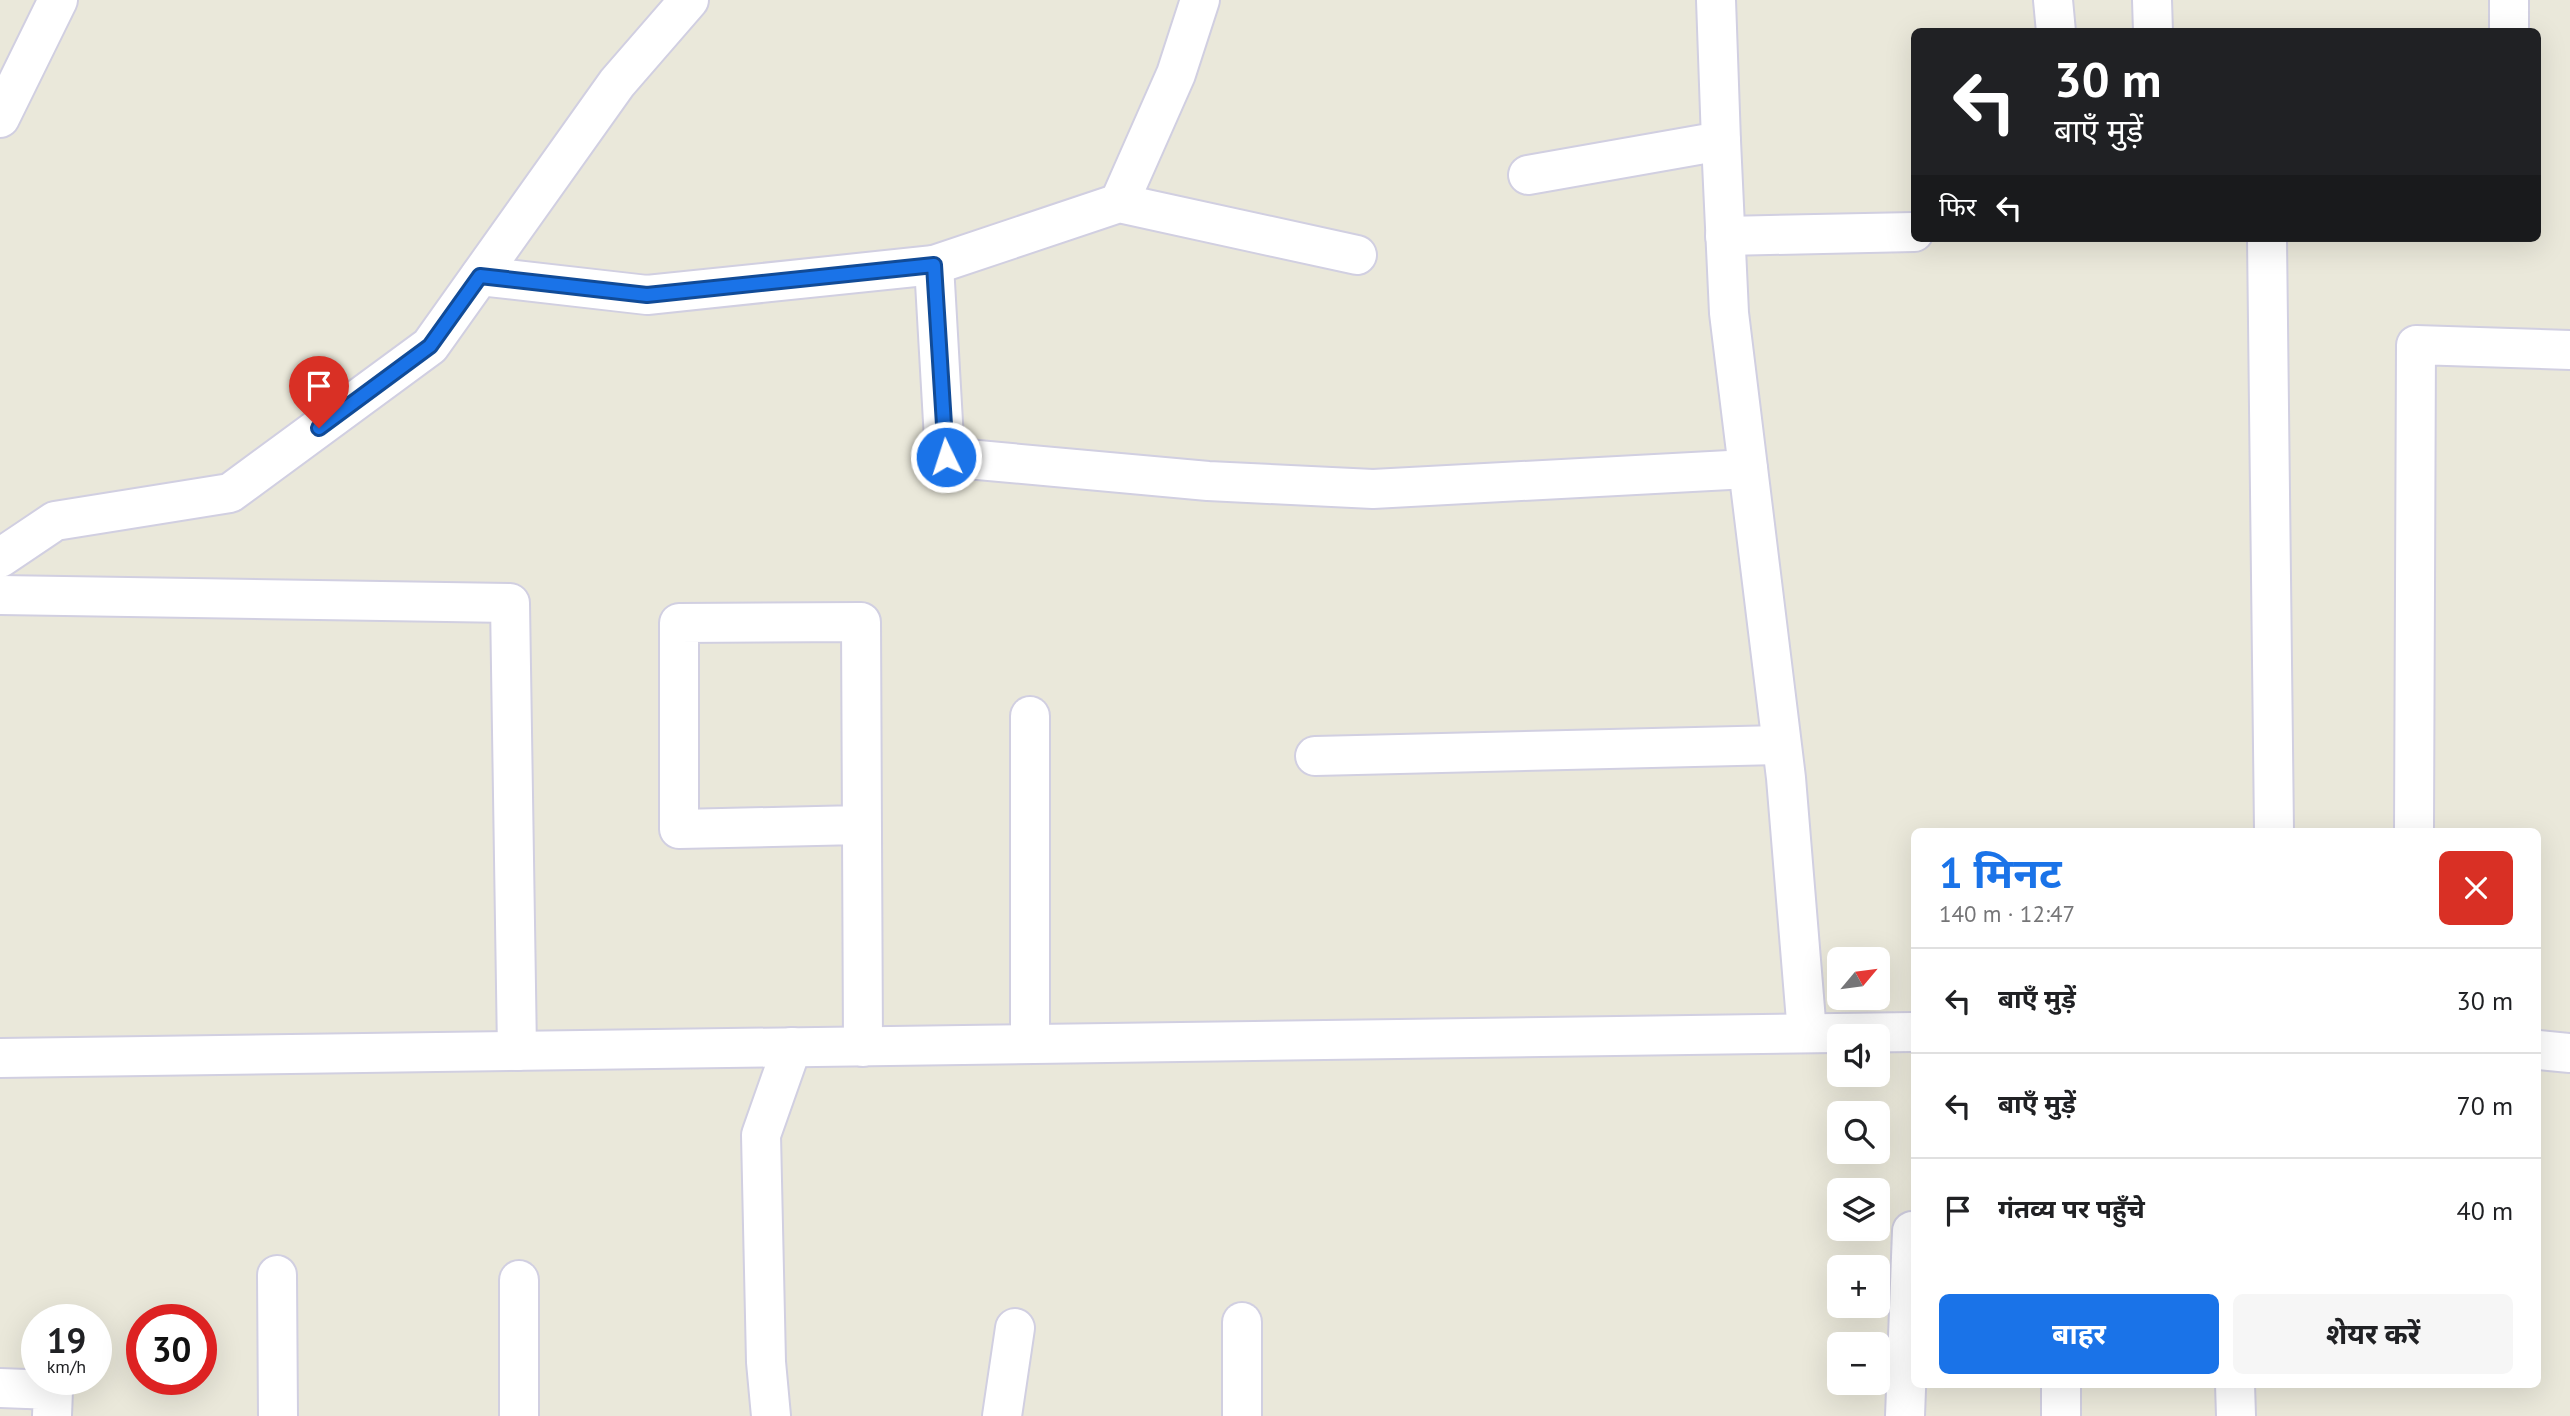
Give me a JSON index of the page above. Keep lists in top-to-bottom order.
{
  "north": "top right",
  "page": {
    "turn": ["30 m", "बाएँ मुड़ें"],
    "then": "फिर",
    "heading": ["1 मिनट", "140 m · 12:47"],
    "map_buttons": ["+", "−"],
    "list": [
      {
        "name": "बाएँ मुड़ें",
        "value": "30 m"
      },
      {
        "name": "बाएँ मुड़ें",
        "value": "70 m"
      },
      {
        "name": "गंतव्य पर पहुँचे",
        "value": "40 m"
      }
    ],
    "buttons": ["बाहर", "शेयर करें"],
    "speed": "19 km/h",
    "limit": "30"
  }
}
